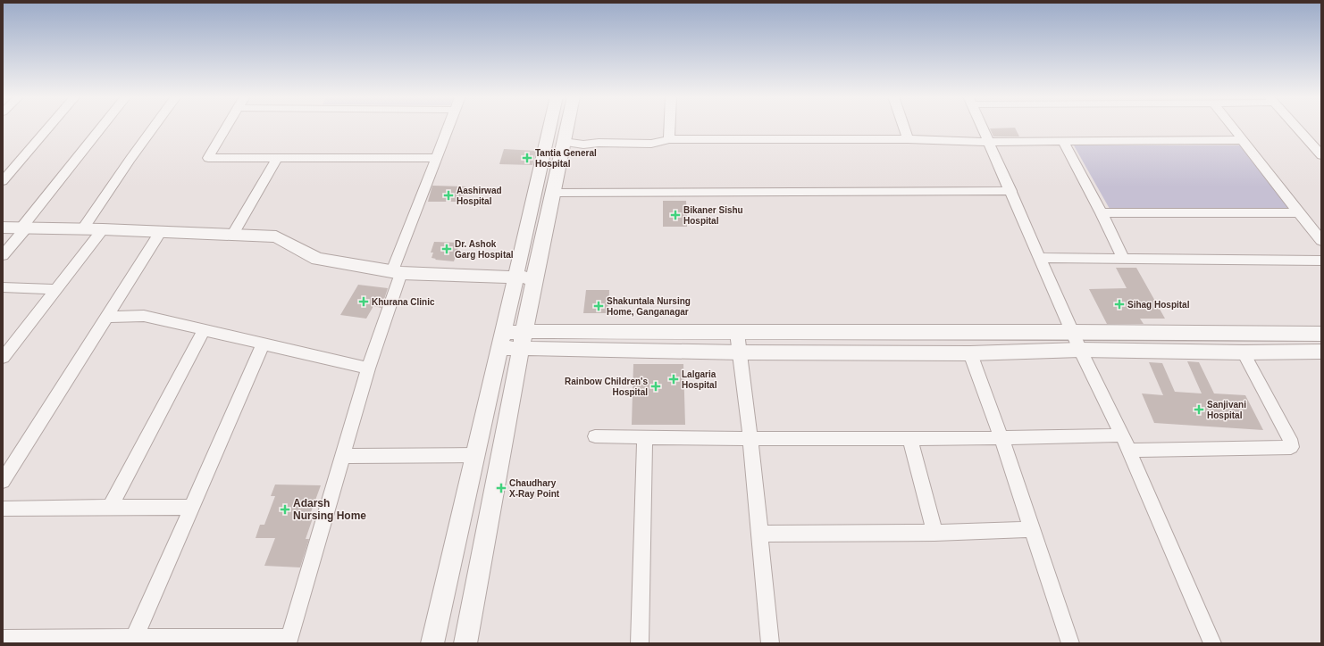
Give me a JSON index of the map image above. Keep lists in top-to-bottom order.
{
  "places": {
    "health": [
      "Tantia General Hospital",
      "Aashirwad Hospital",
      "Bikaner Sishu Hospital",
      "Dr. Ashok Garg Hospital",
      "Khurana Clinic",
      "Sihag Hospital",
      "Shakuntala Nursing Home, Ganganagar",
      "Lalgaria Hospital",
      "Rainbow Children's Hospital",
      "Sanjivani Hospital",
      "Chaudhary X-Ray Point",
      "Adarsh Nursing Home"
    ]
  }
}
